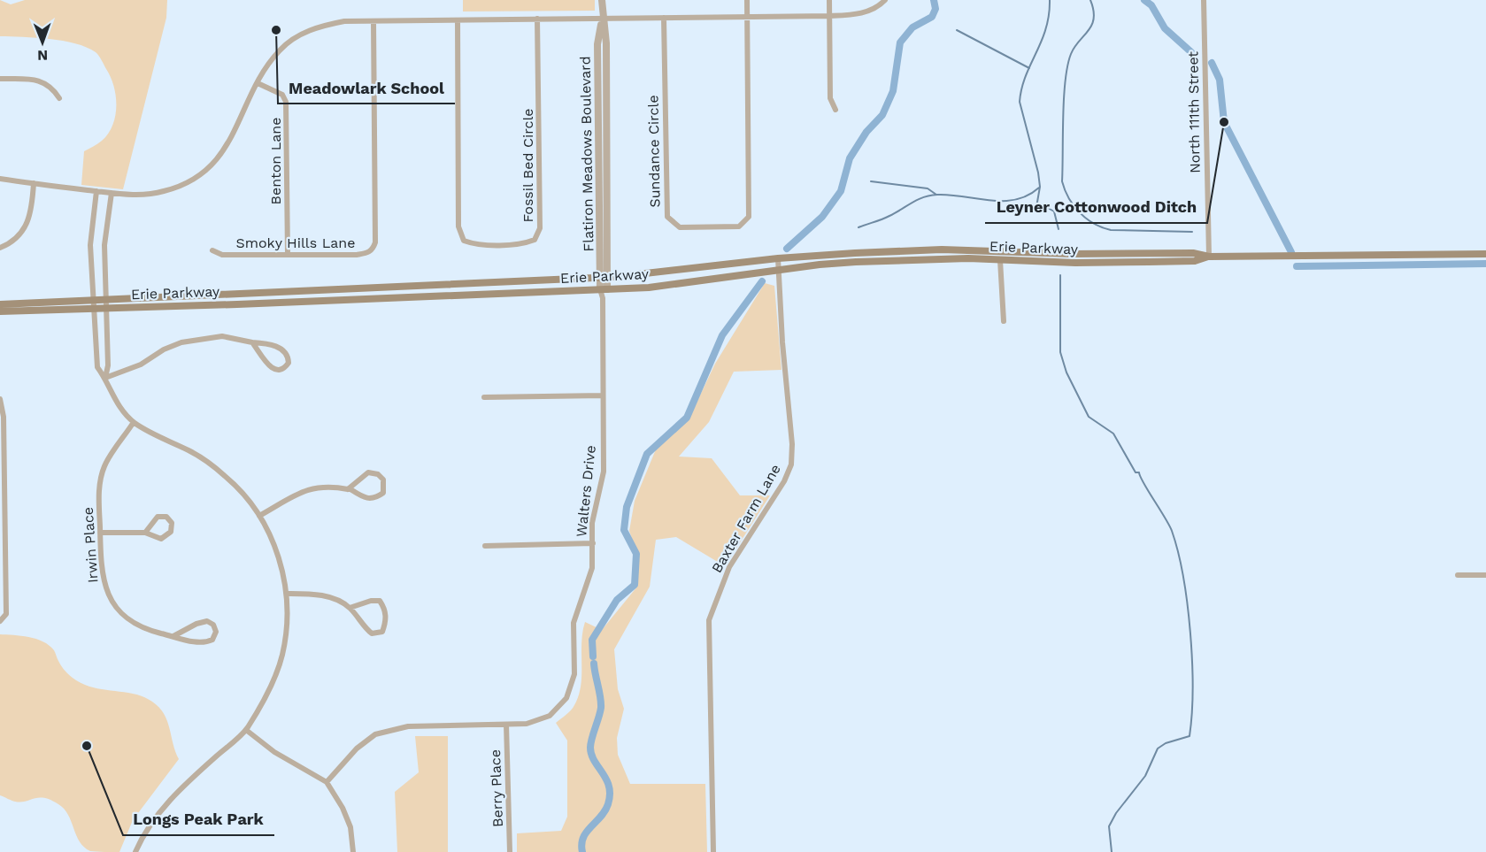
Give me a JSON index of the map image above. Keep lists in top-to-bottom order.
{
  "streets": {
    "main road": ["Erie Parkway"],
    "street": [
      "North 111th Street",
      "Sundance Circle",
      "Flatiron Meadows Boulevard",
      "Benton Lane",
      "Fossil Bed Circle",
      "Smoky Hills Lane",
      "Walters Drive",
      "Baxter Farm Lane",
      "Irwin Place",
      "Berry Place"
    ]
  },
  "crossings": [
    ["North 111th Street", "Erie Parkway"],
    ["Flatiron Meadows Boulevard", "Erie Parkway"],
    ["Flatiron Meadows Boulevard", "Walters Drive"],
    ["Benton Lane", "Smoky Hills Lane"],
    ["Erie Parkway", "Walters Drive"],
    ["Erie Parkway", "Baxter Farm Lane"],
    ["Walters Drive", "Berry Place"]
  ],
  "places": ["Meadowlark School", "Leyner Cottonwood Ditch", "Longs Peak Park"],
  "north": "bottom"
}
